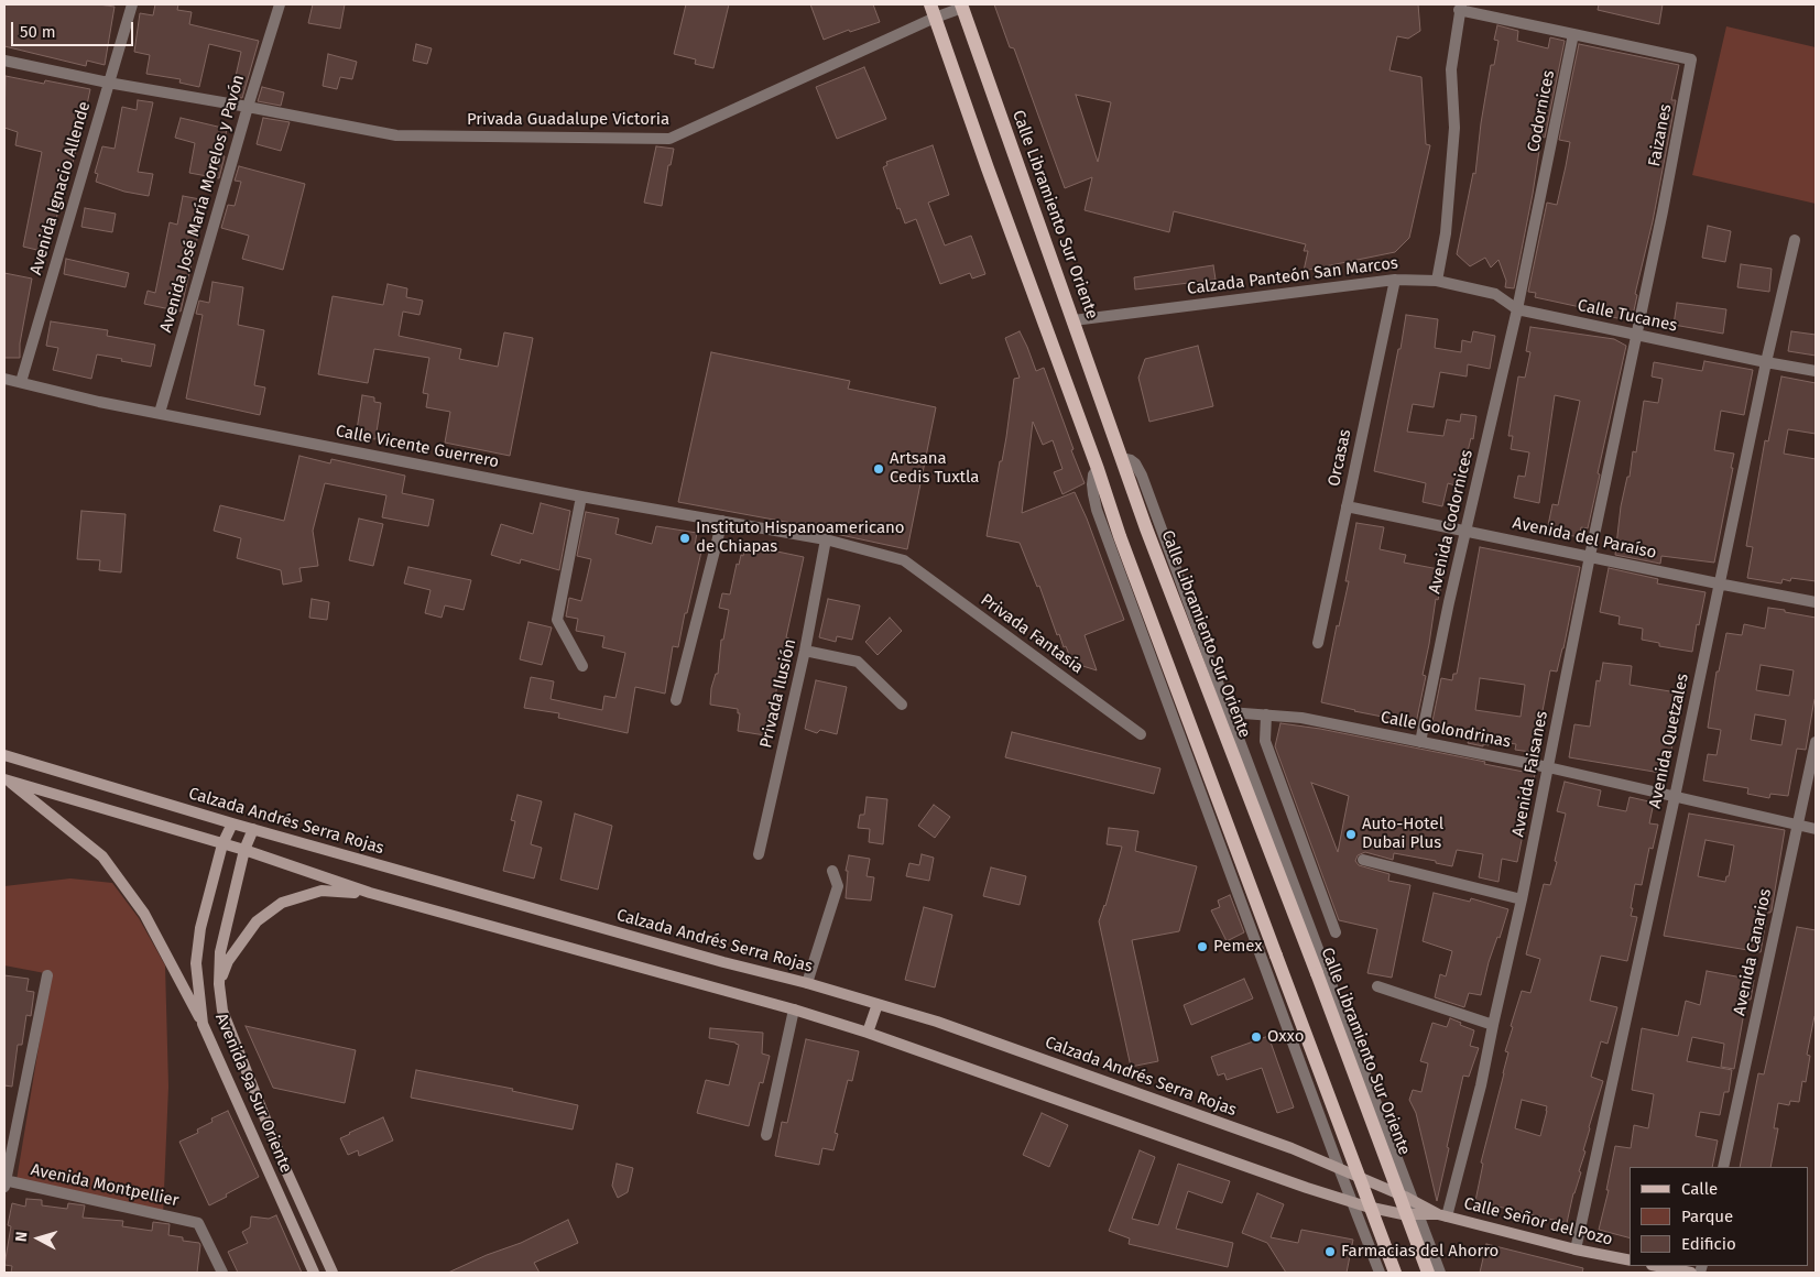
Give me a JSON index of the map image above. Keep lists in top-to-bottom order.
{
  "streets": {
    "main road": [
      "Calle Libramiento Sur Oriente",
      "Calzada Andrés Serra Rojas",
      "Avenida 9a Sur Oriente",
      "Calle Señor del Pozo"
    ],
    "street": [
      "Codornices",
      "Privada Guadalupe Victoria",
      "Faizanes",
      "Avenida Ignacio Allende",
      "Avenida José María Morelos y Pavón",
      "Calzada Panteón San Marcos",
      "Calle Tucanes",
      "Calle Vicente Guerrero",
      "Orcasas",
      "Avenida Codornices",
      "Avenida del Paraíso",
      "Privada Fantasía",
      "Privada Ilusión",
      "Calle Golondrinas",
      "Avenida Quetzales",
      "Avenida Faisanes",
      "Avenida Canarios",
      "Avenida Montpellier"
    ]
  },
  "crossings": [
    ["Codornices", "Faizanes"],
    ["Codornices", "Calle Tucanes"],
    ["Codornices", "Avenida Codornices"],
    ["Privada Guadalupe Victoria", "Avenida Ignacio Allende"],
    ["Privada Guadalupe Victoria", "Avenida José María Morelos y Pavón"],
    ["Privada Guadalupe Victoria", "Calle Libramiento Sur Oriente"],
    ["Faizanes", "Calle Tucanes"],
    ["Faizanes", "Avenida Faisanes"],
    ["Avenida Ignacio Allende", "Calle Vicente Guerrero"],
    ["Avenida José María Morelos y Pavón", "Calle Vicente Guerrero"],
    ["Calle Libramiento Sur Oriente", "Calzada Panteón San Marcos"],
    ["Calzada Panteón San Marcos", "Calle Tucanes"],
    ["Calzada Panteón San Marcos", "Orcasas"],
    ["Calle Tucanes", "Avenida Codornices"],
    ["Calle Tucanes", "Avenida Quetzales"],
    ["Calle Tucanes", "Avenida Faisanes"],
    ["Calle Vicente Guerrero", "Privada Fantasía"],
    ["Calle Vicente Guerrero", "Privada Ilusión"],
    ["Orcasas", "Avenida del Paraíso"],
    ["Avenida Codornices", "Avenida del Paraíso"],
    ["Avenida Codornices", "Calle Golondrinas"],
    ["Avenida del Paraíso", "Avenida Quetzales"],
    ["Avenida del Paraíso", "Avenida Faisanes"],
    ["Calle Golondrinas", "Avenida Quetzales"],
    ["Calle Golondrinas", "Avenida Faisanes"],
    ["Calle Golondrinas", "Avenida Canarios"],
    ["Avenida Quetzales", "Calle Señor del Pozo"],
    ["Avenida Faisanes", "Calle Señor del Pozo"],
    ["Calzada Andrés Serra Rojas", "Avenida 9a Sur Oriente"],
    ["Calzada Andrés Serra Rojas", "Calle Señor del Pozo"]
  ],
  "places": [
    "Artsana Cedis Tuxtla",
    "Instituto Hispanoamericano de Chiapas",
    "Auto-Hotel Dubai Plus",
    "Pemex",
    "Oxxo",
    "Farmacias del Ahorro"
  ],
  "legend": ["Calle", "Parque", "Edificio"],
  "scale_bar": "50 m",
  "north": "left"
}
